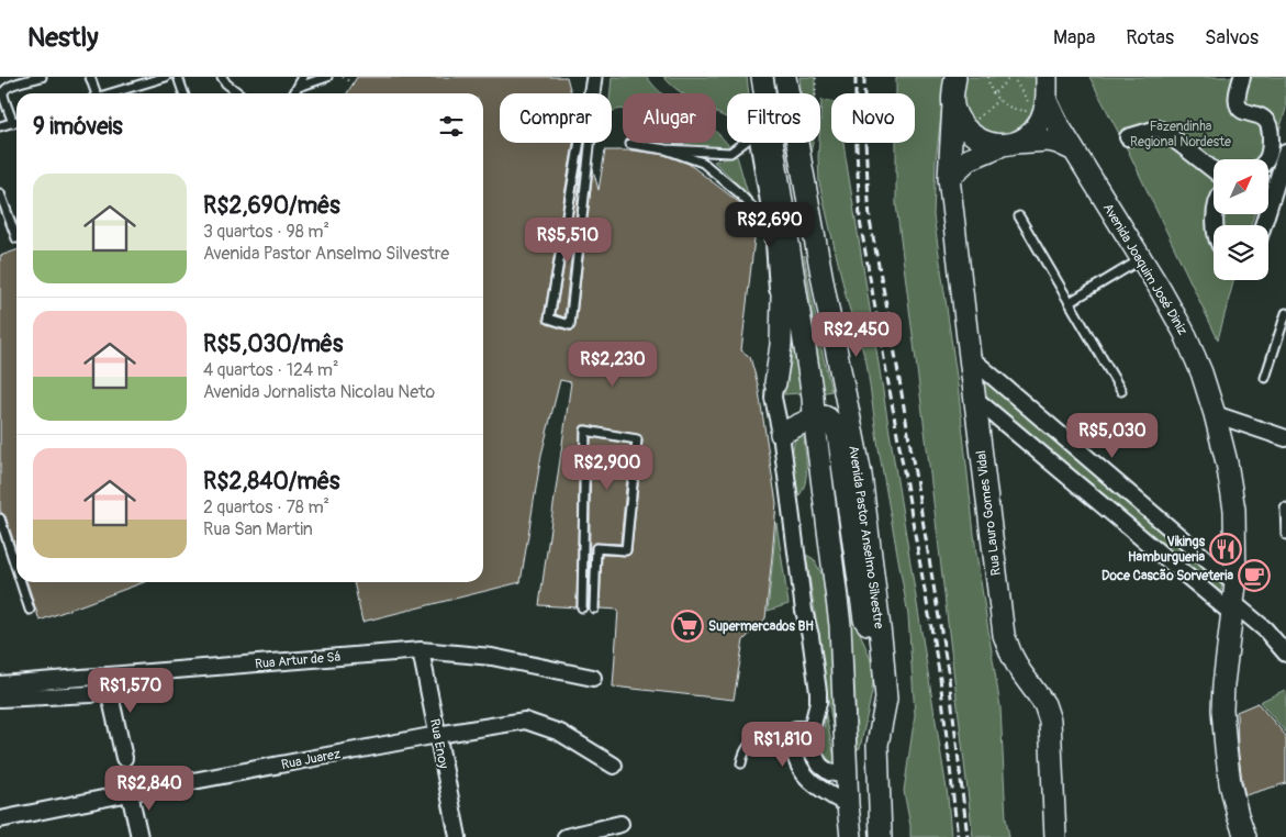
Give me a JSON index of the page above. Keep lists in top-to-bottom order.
{
  "streets": {
    "main road": ["Avenida Joaquim José Diniz", "Rua Lauro Gomes Vidal", "Avenida Pastor Anselmo Silvestre"],
    "street": ["Rua Artur de Sá", "Rua Enoy", "Rua Juarez"]
  },
  "crossings": [
    ["Rua Artur de Sá", "Rua Enoy"],
    ["Rua Enoy", "Rua Juarez"]
  ],
  "parks": ["Fazendinha Regional Nordeste"],
  "places": {
    "restaurant": ["Vikings Hamburgueria"],
    "cafe": ["Doce Cascão Sorveteria"],
    "supermarket": ["Supermercados BH"]
  },
  "north": "top right",
  "page": {
    "header": "Nestly",
    "nav": ["Mapa", "Rotas", "Salvos"],
    "chip": [
      "Comprar",
      "Alugar",
      "Filtros",
      "Novo"
    ],
    "heading": "9 imóveis",
    "list": [
      {
        "name": "R$2,690/mês",
        "note": "3 quartos · 98 m² · Avenida Pastor Anselmo Silvestre"
      },
      {
        "name": "R$5,030/mês",
        "note": "4 quartos · 124 m² · Avenida Jornalista Nicolau Neto"
      },
      {
        "name": "R$2,840/mês",
        "note": "2 quartos · 78 m² · Rua San Martin"
      }
    ],
    "price": [
      "R$2,690",
      "R$5,510",
      "R$2,450",
      "R$2,230",
      "R$5,030",
      "R$2,900",
      "R$1,570",
      "R$1,810",
      "R$2,840"
    ]
  }
}
